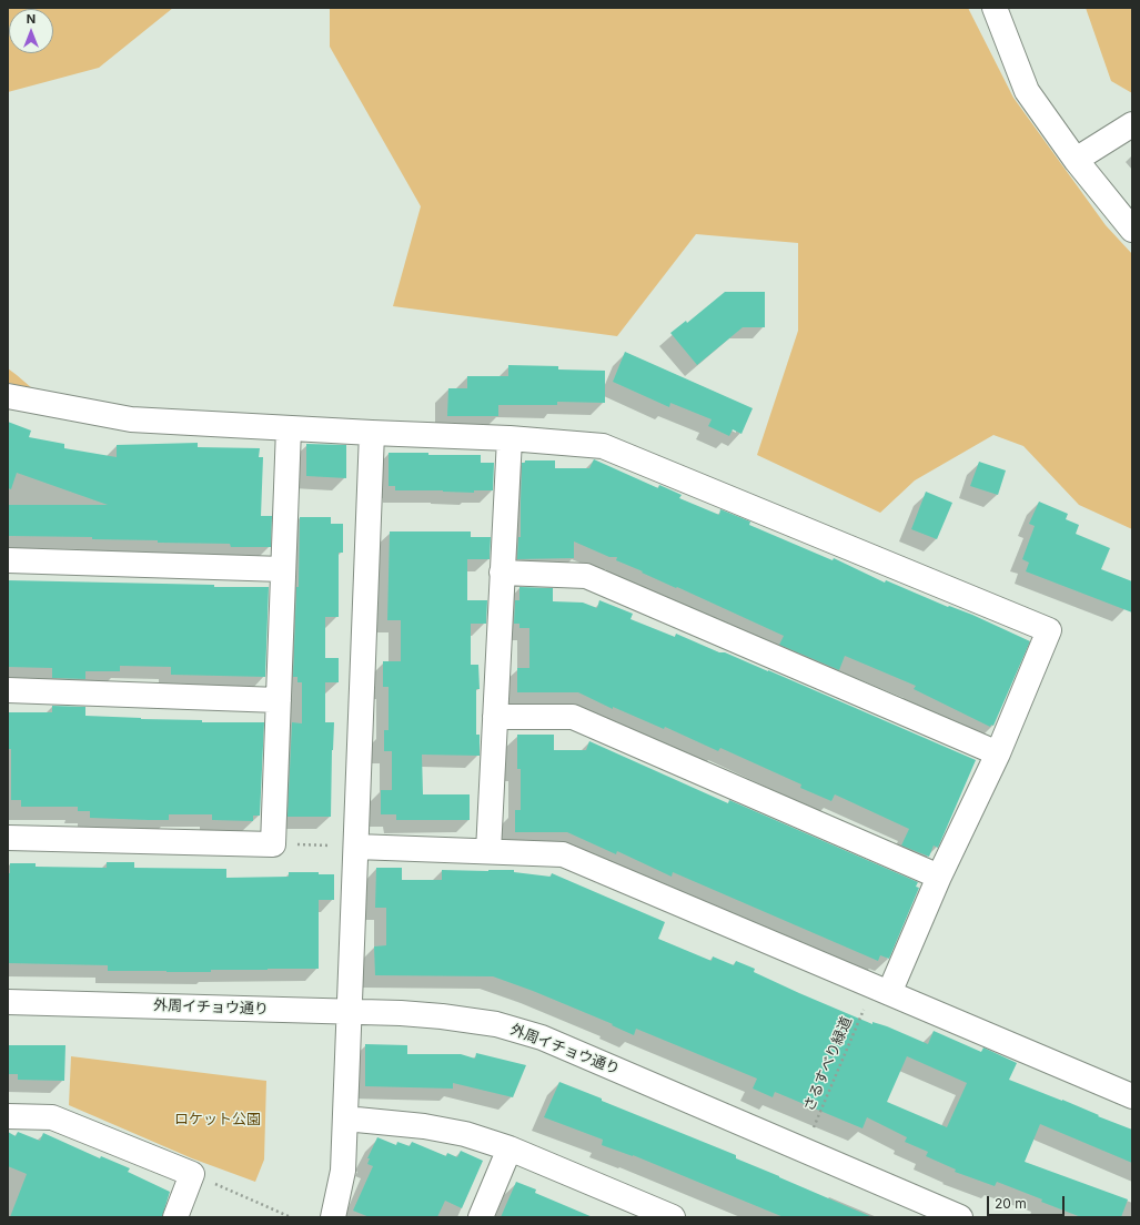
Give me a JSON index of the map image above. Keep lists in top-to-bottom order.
{
  "streets": {
    "street": ["外周イチョウ通り"],
    "path": ["さるすべり緑道"]
  },
  "crossings": [
    ["外周イチョウ通り", "さるすべり緑道"]
  ],
  "parks": ["ロケット公園"],
  "scale_bar": "20 m",
  "north": "top"
}
